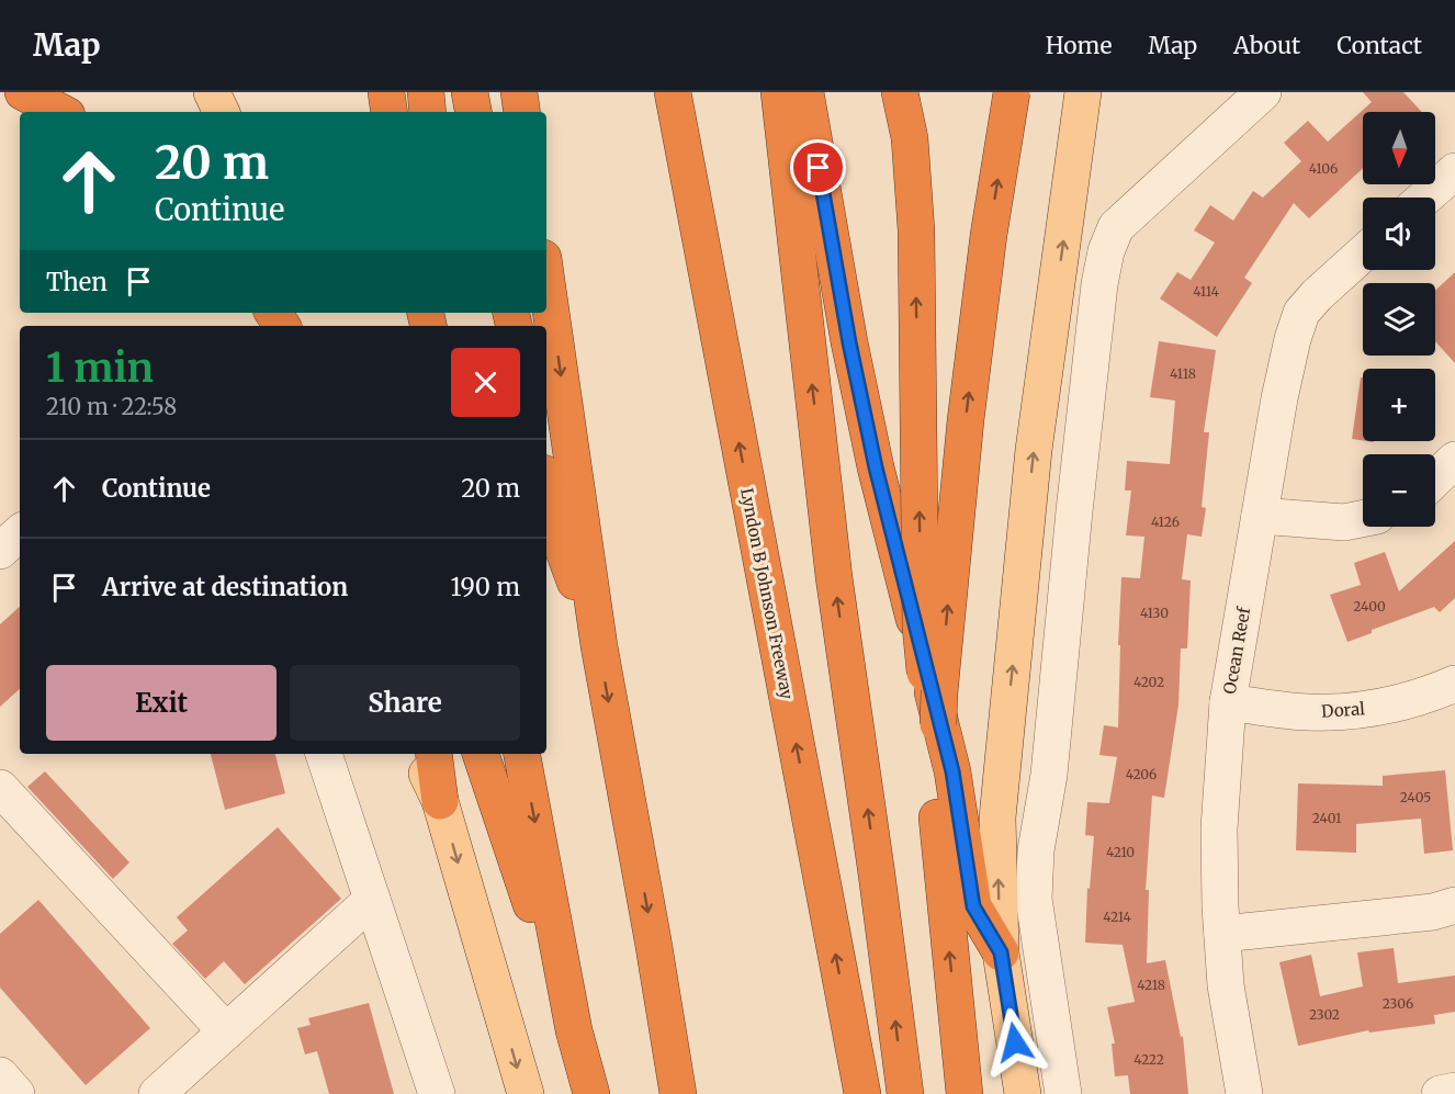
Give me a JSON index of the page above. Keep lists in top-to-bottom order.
{
  "streets": {
    "highway": ["Lyndon B Johnson Freeway"],
    "street": ["Ocean Reef", "Doral"]
  },
  "crossings": [
    ["Ocean Reef", "Doral"]
  ],
  "house_numbers": [
    "4106",
    "4114",
    "4118",
    "4126",
    "2400",
    "4130",
    "4202",
    "4206",
    "2405",
    "2401",
    "4210",
    "4214",
    "4218",
    "2306",
    "2302",
    "4222"
  ],
  "north": "bottom",
  "page": {
    "header": "Map",
    "nav": [
      "Home",
      "Map",
      "About",
      "Contact"
    ],
    "map_buttons": ["+", "−"],
    "turn": ["20 m", "Continue"],
    "then": "Then",
    "heading": ["1 min", "210 m · 22:58"],
    "list": [
      {
        "name": "Continue",
        "value": "20 m"
      },
      {
        "name": "Arrive at destination",
        "value": "190 m"
      }
    ],
    "buttons": ["Exit", "Share"]
  }
}
